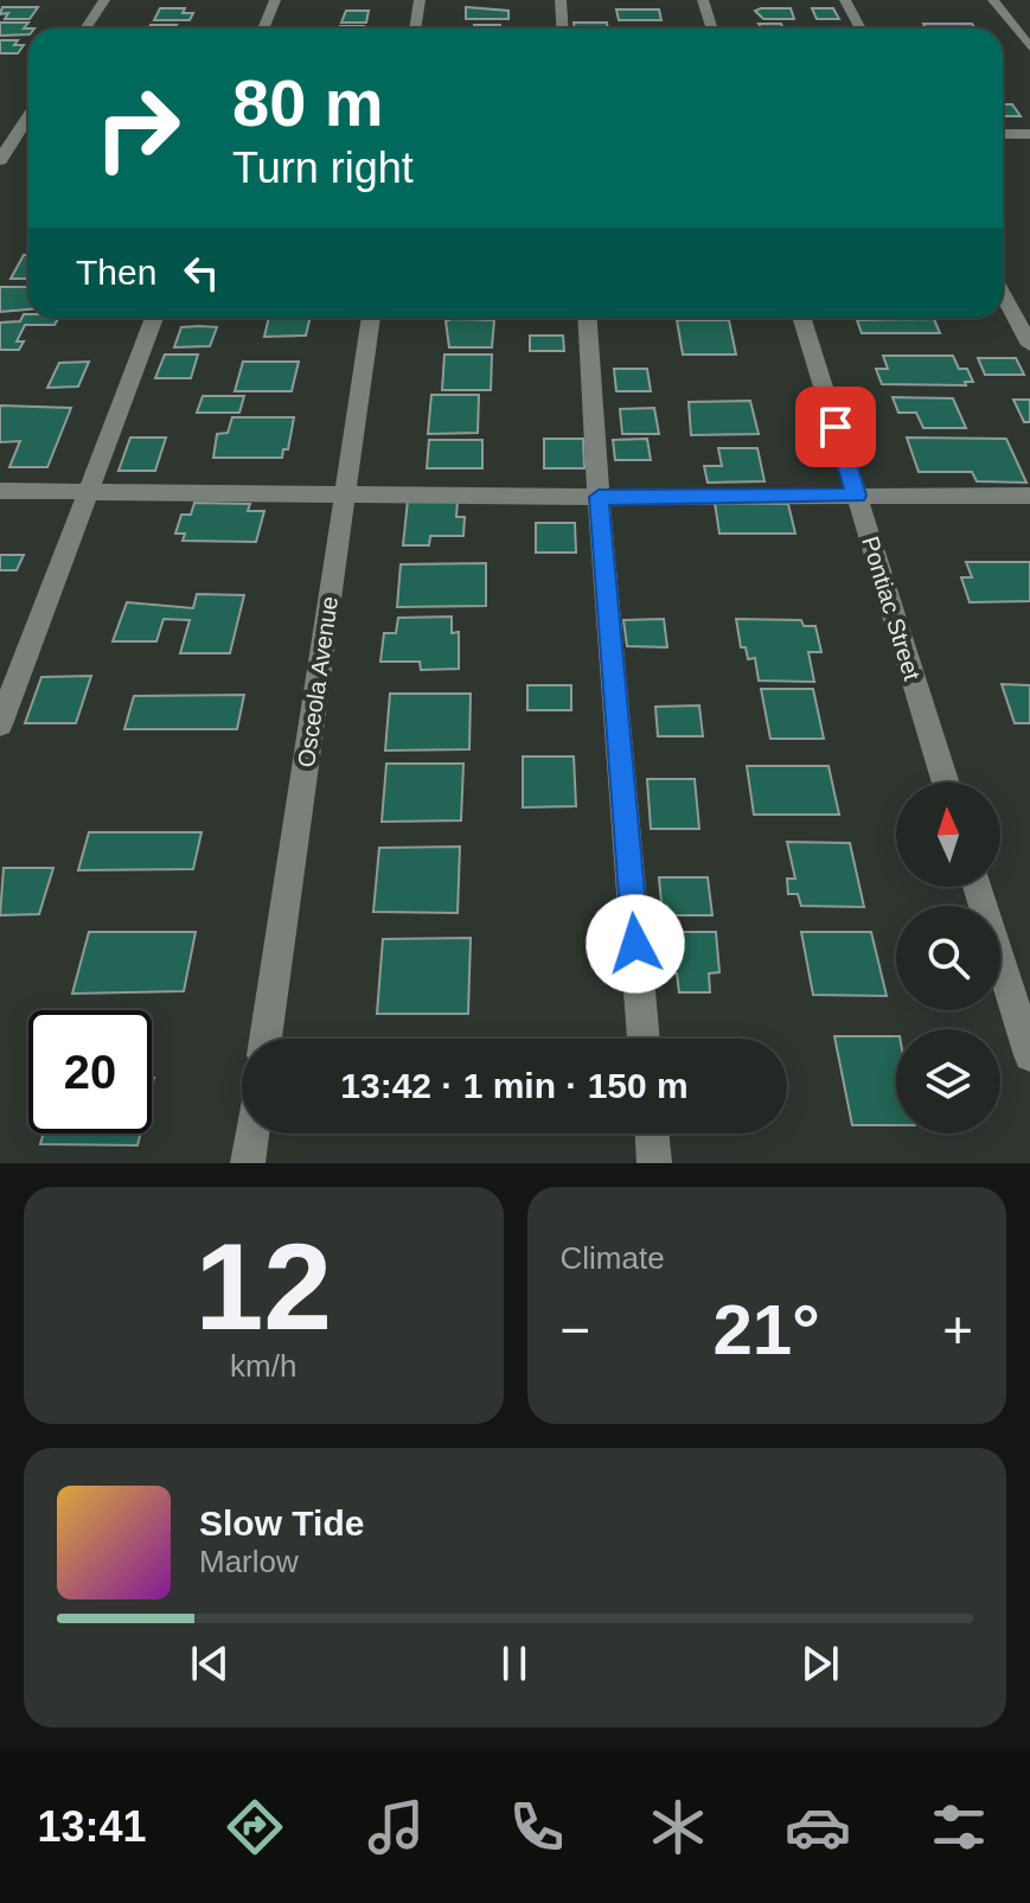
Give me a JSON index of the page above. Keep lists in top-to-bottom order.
{
  "streets": {
    "street": ["Pontiac Street", "Osceola Avenue"]
  },
  "north": "top",
  "page": {
    "turn": ["80 m", "Turn right"],
    "then": "Then",
    "limit": "20",
    "trip": "13:42 · 1 min · 150 m",
    "tile": [
      ["12", "km/h"],
      "Climate"
    ],
    "heat": ["−", "21°", "+"],
    "song": ["Slow Tide", "Marlow"],
    "tabs": "13:41"
  }
}
